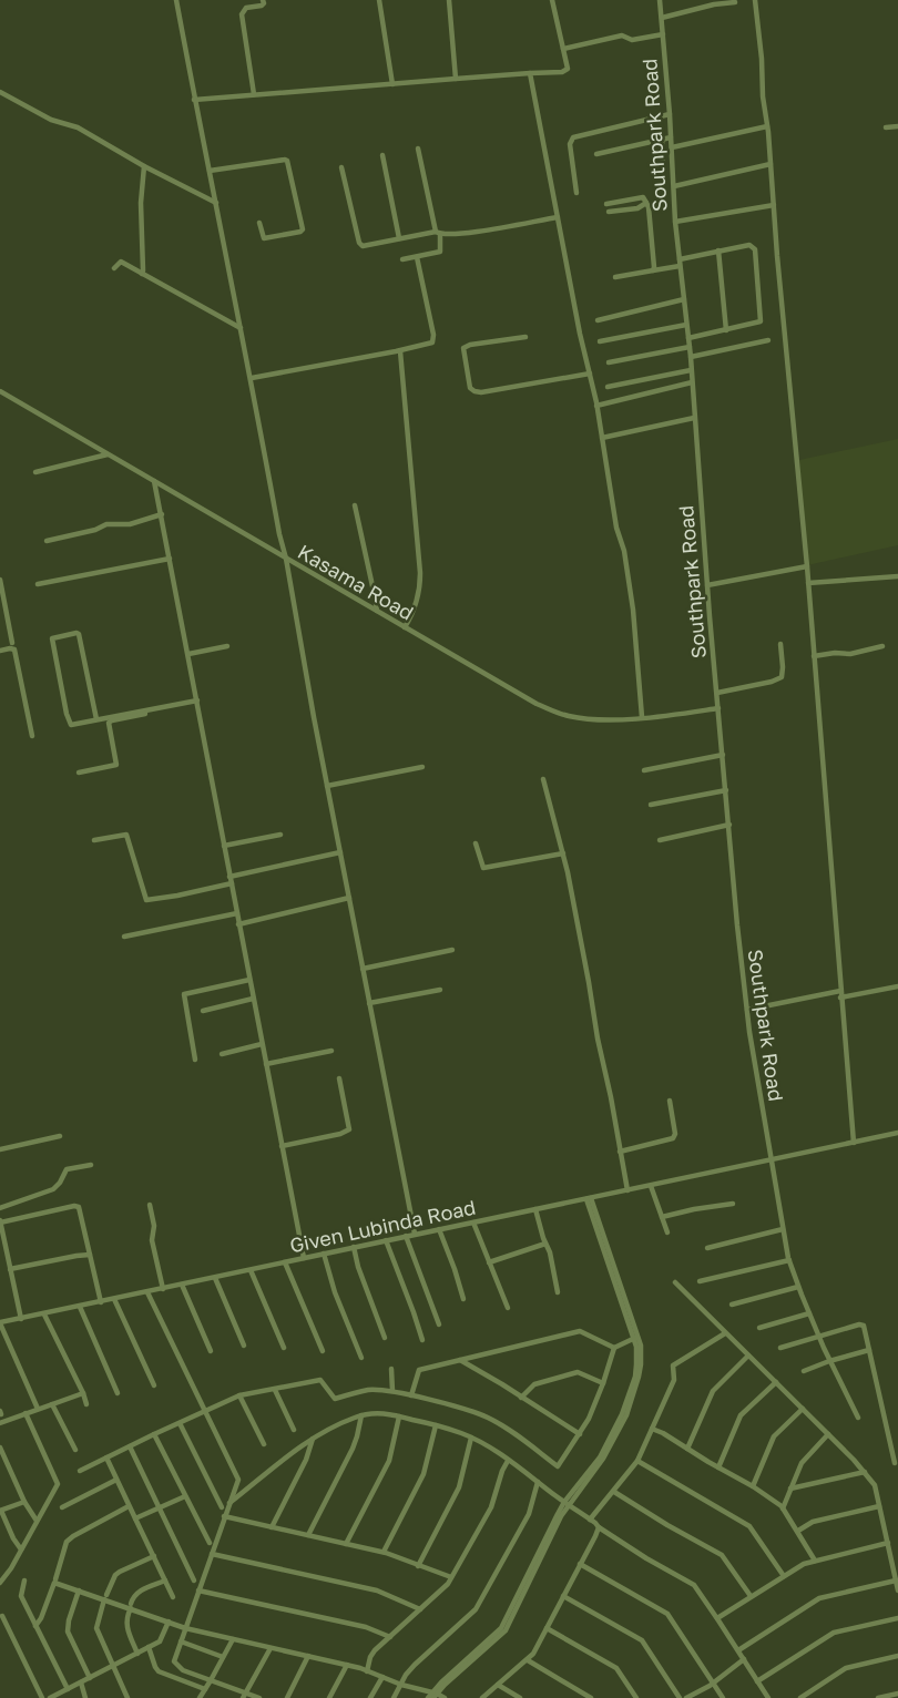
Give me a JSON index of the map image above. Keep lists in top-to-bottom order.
{
  "streets": {
    "street": ["Southpark Road", "Kasama Road", "Given Lubinda Road"]
  },
  "crossings": [
    ["Southpark Road", "Kasama Road"],
    ["Southpark Road", "Given Lubinda Road"]
  ]
}
